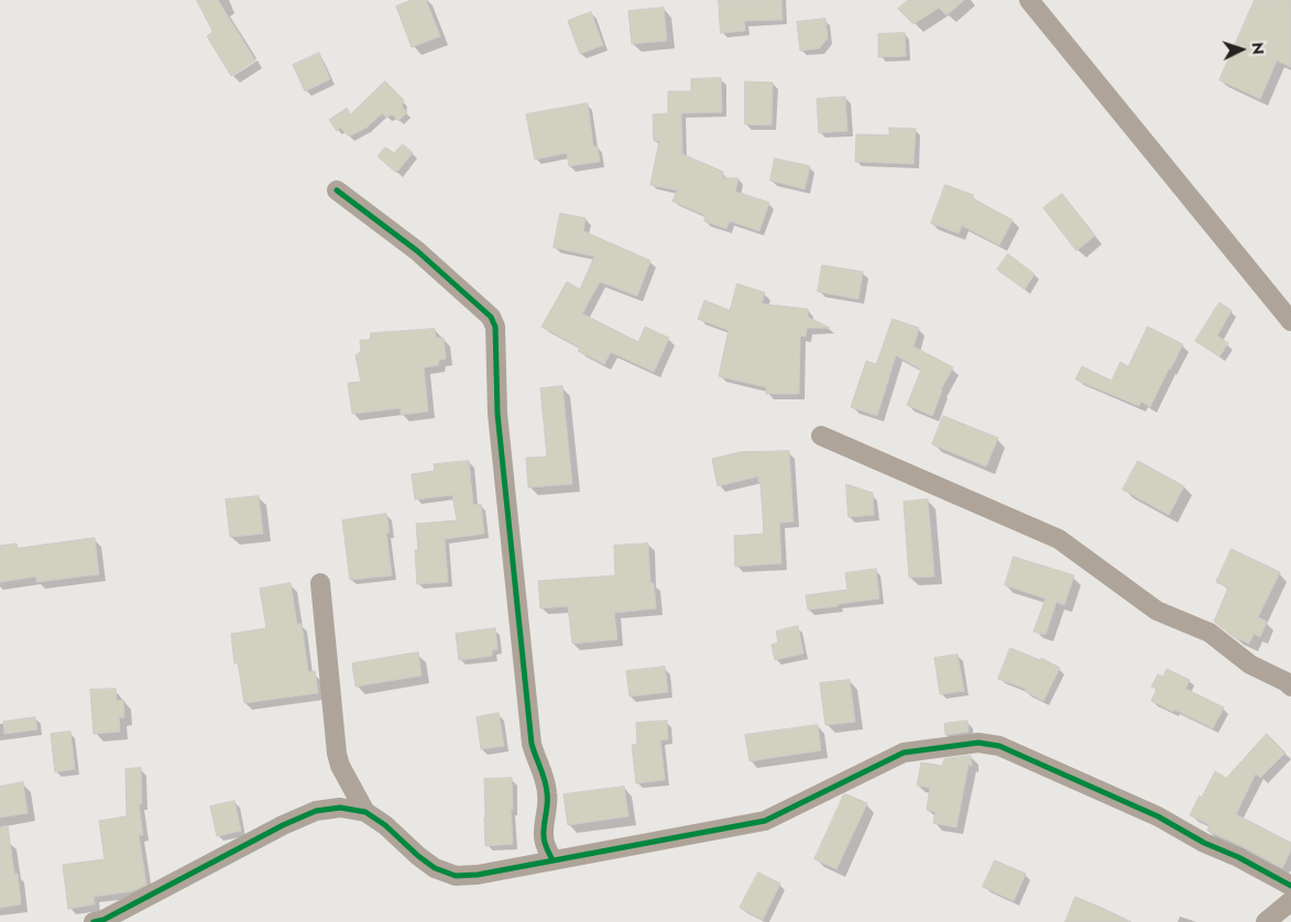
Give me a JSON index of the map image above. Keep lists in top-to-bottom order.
{
  "north": "right"
}
